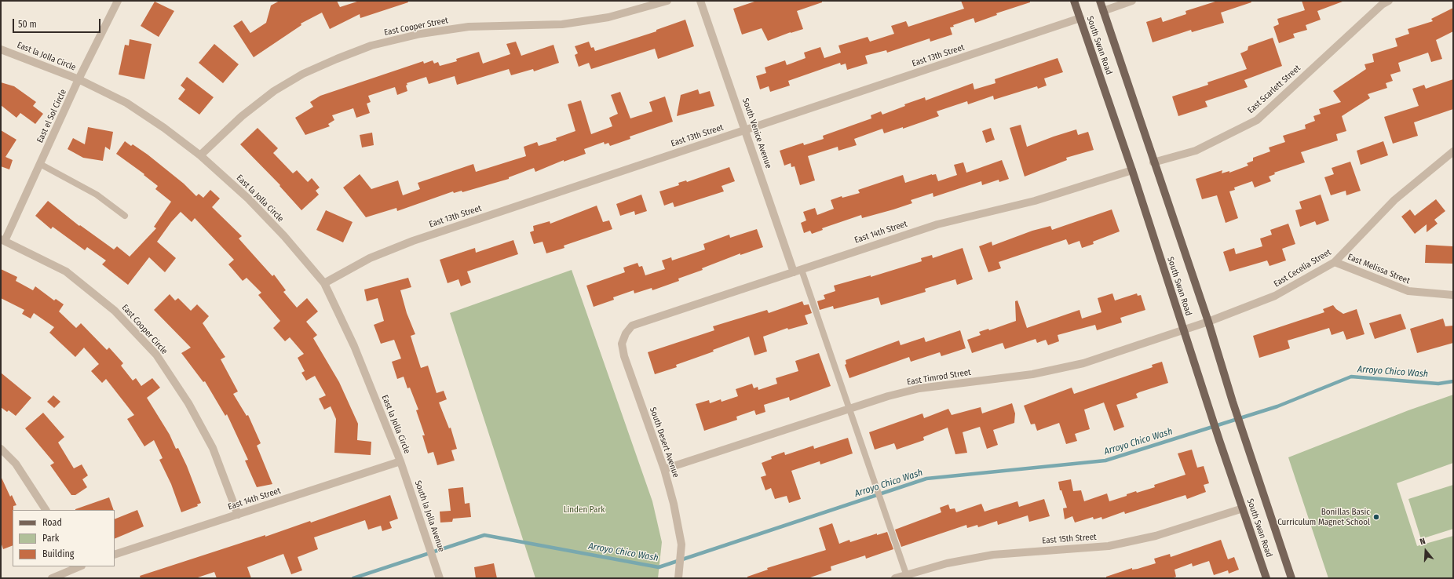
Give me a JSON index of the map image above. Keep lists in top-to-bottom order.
{
  "streets": {
    "main road": ["South Swan Road"],
    "street": [
      "East Cooper Street",
      "East 13th Street",
      "East la Jolla Circle",
      "East Scarlett Street",
      "East el Sol Circle",
      "South Venice Avenue",
      "East 14th Street",
      "East Cecelia Street",
      "East Melissa Street",
      "East Cooper Circle",
      "East Timrod Street",
      "South Desert Avenue",
      "South la Jolla Avenue",
      "East 15th Street"
    ]
  },
  "crossings": [
    ["East Cooper Street", "East la Jolla Circle"],
    ["South Swan Road", "East 13th Street"],
    ["South Swan Road", "East Scarlett Street"],
    ["South Swan Road", "East 14th Street"],
    ["South Swan Road", "East Cecelia Street"],
    ["South Swan Road", "East Timrod Street"],
    ["South Swan Road", "East 15th Street"],
    ["East 13th Street", "East la Jolla Circle"],
    ["East 13th Street", "South Venice Avenue"],
    ["East la Jolla Circle", "East el Sol Circle"],
    ["East la Jolla Circle", "East 14th Street"],
    ["East la Jolla Circle", "South la Jolla Avenue"],
    ["East el Sol Circle", "East Cooper Circle"],
    ["South Venice Avenue", "East 14th Street"],
    ["East 14th Street", "East Cooper Circle"],
    ["East 14th Street", "South Desert Avenue"],
    ["East 14th Street", "South la Jolla Avenue"],
    ["East Cecelia Street", "East Melissa Street"],
    ["East Cecelia Street", "East Timrod Street"],
    ["East Timrod Street", "South Desert Avenue"]
  ],
  "water": ["Arroyo Chico Wash"],
  "parks": ["Linden Park"],
  "places": ["Bonillas Basic Curriculum Magnet School"],
  "legend": ["Road", "Park", "Building"],
  "scale_bar": "50 m",
  "north": "top"
}
